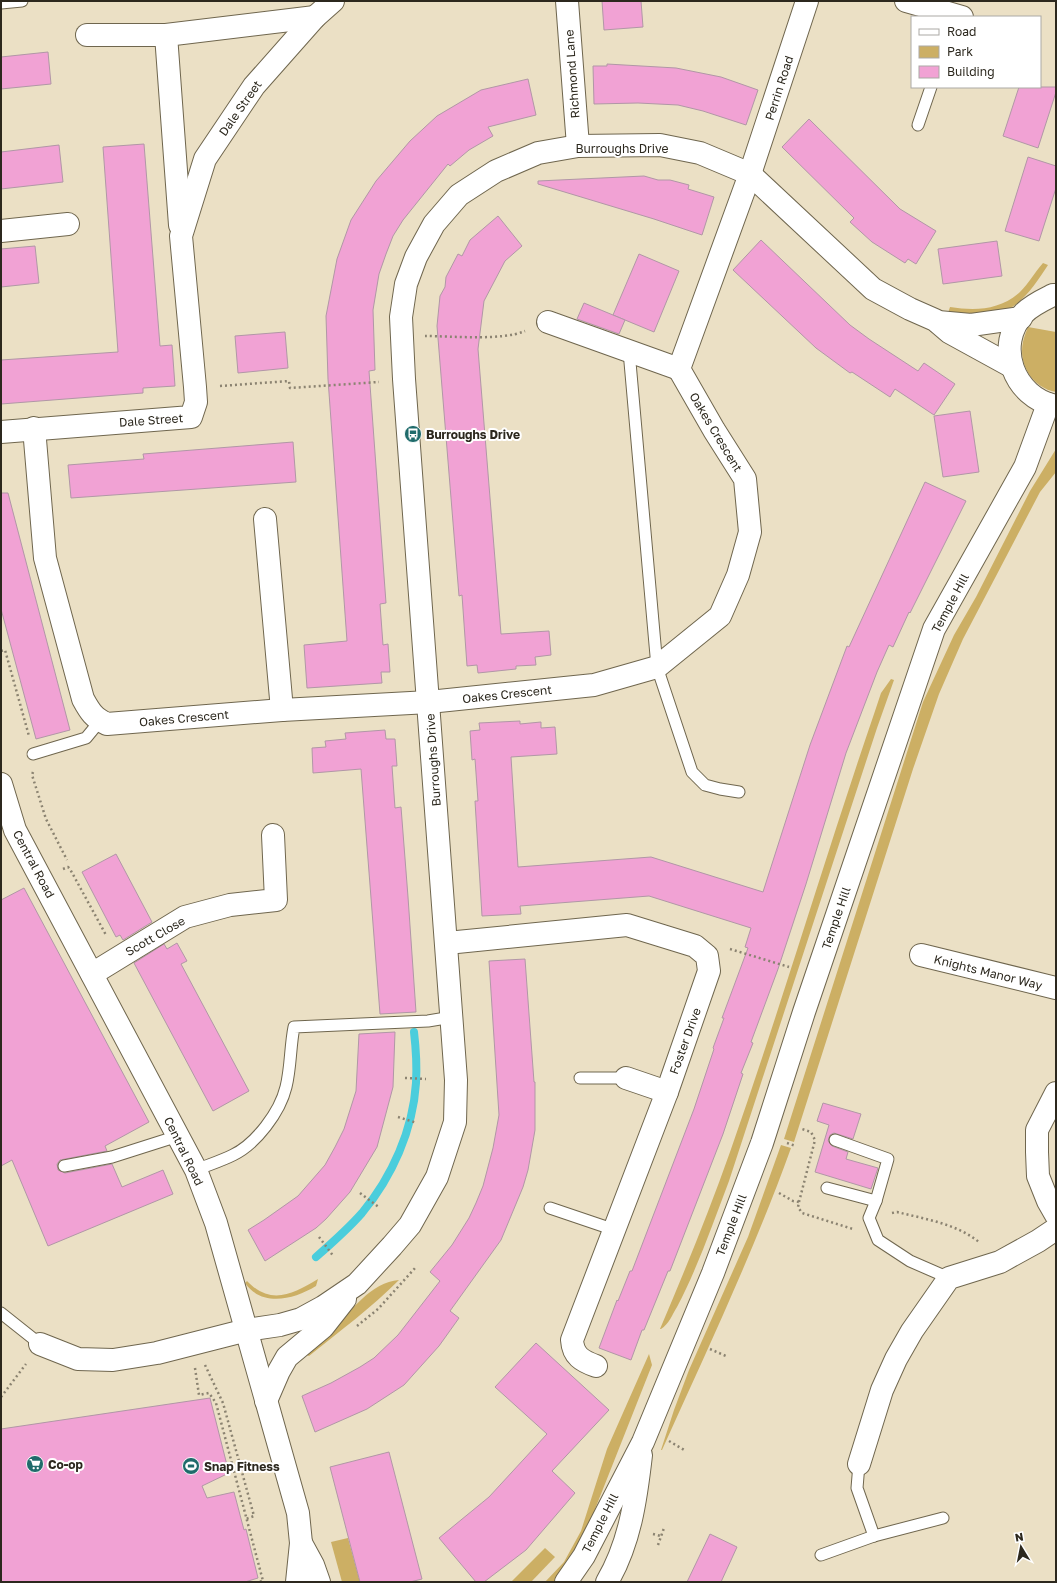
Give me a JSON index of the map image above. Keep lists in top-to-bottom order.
{
  "streets": {
    "street": [
      "Richmond Lane",
      "Perrin Road",
      "Dale Street",
      "Burroughs Drive",
      "Oakes Crescent",
      "Temple Hill",
      "Central Road",
      "Scott Close",
      "Knights Manor Way",
      "Foster Drive"
    ]
  },
  "crossings": [
    ["Richmond Lane", "Burroughs Drive"],
    ["Perrin Road", "Burroughs Drive"],
    ["Burroughs Drive", "Oakes Crescent"],
    ["Burroughs Drive", "Temple Hill"],
    ["Burroughs Drive", "Central Road"],
    ["Burroughs Drive", "Foster Drive"],
    ["Central Road", "Scott Close"]
  ],
  "places": {
    "bus stop": ["Burroughs Drive"],
    "supermarket": ["Co-op"],
    "sports": ["Snap Fitness"]
  },
  "legend": ["Road", "Park", "Building"],
  "north": "top"
}
